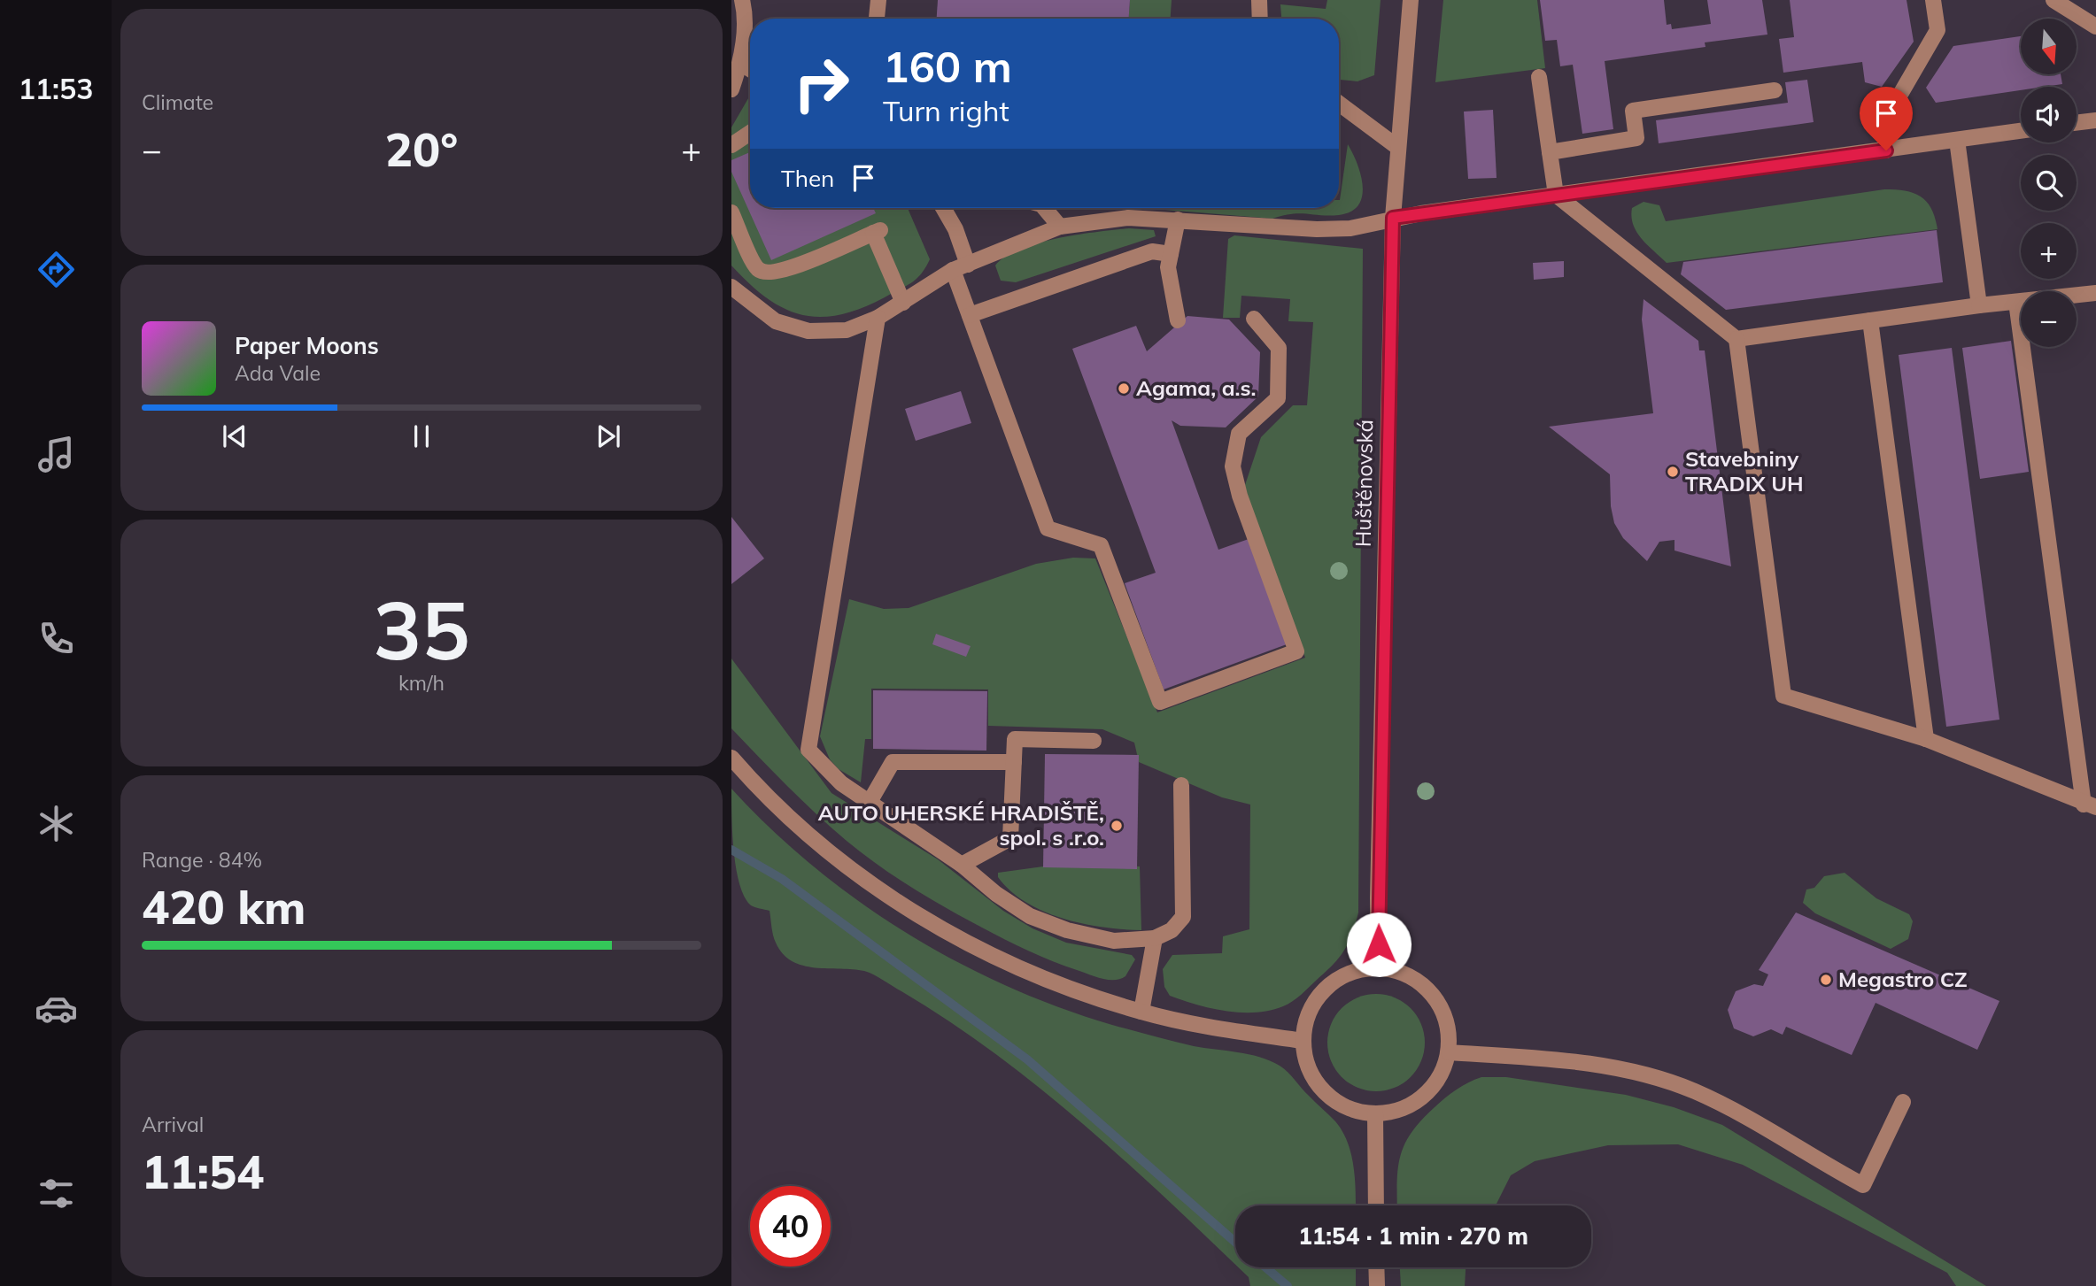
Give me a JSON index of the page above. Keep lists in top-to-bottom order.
{
  "streets": {
    "street": ["Huštěnovská"]
  },
  "places": [
    "Agama, a.s.",
    "Stavebniny TRADIX UH",
    "AUTO UHERSKÉ HRADIŠTĚ, spol. s .r.o.",
    "Megastro CZ"
  ],
  "north": "bottom",
  "page": {
    "tabs": "11:53",
    "tile": [
      "Climate",
      ["35", "km/h"],
      ["Range · 84%", "420 km"],
      ["Arrival", "11:54"]
    ],
    "map_buttons": ["+", "−"],
    "turn": ["160 m", "Turn right"],
    "heat": ["−", "20°", "+"],
    "then": "Then",
    "song": ["Paper Moons", "Ada Vale"],
    "limit": "40",
    "trip": "11:54 · 1 min · 270 m"
  }
}
